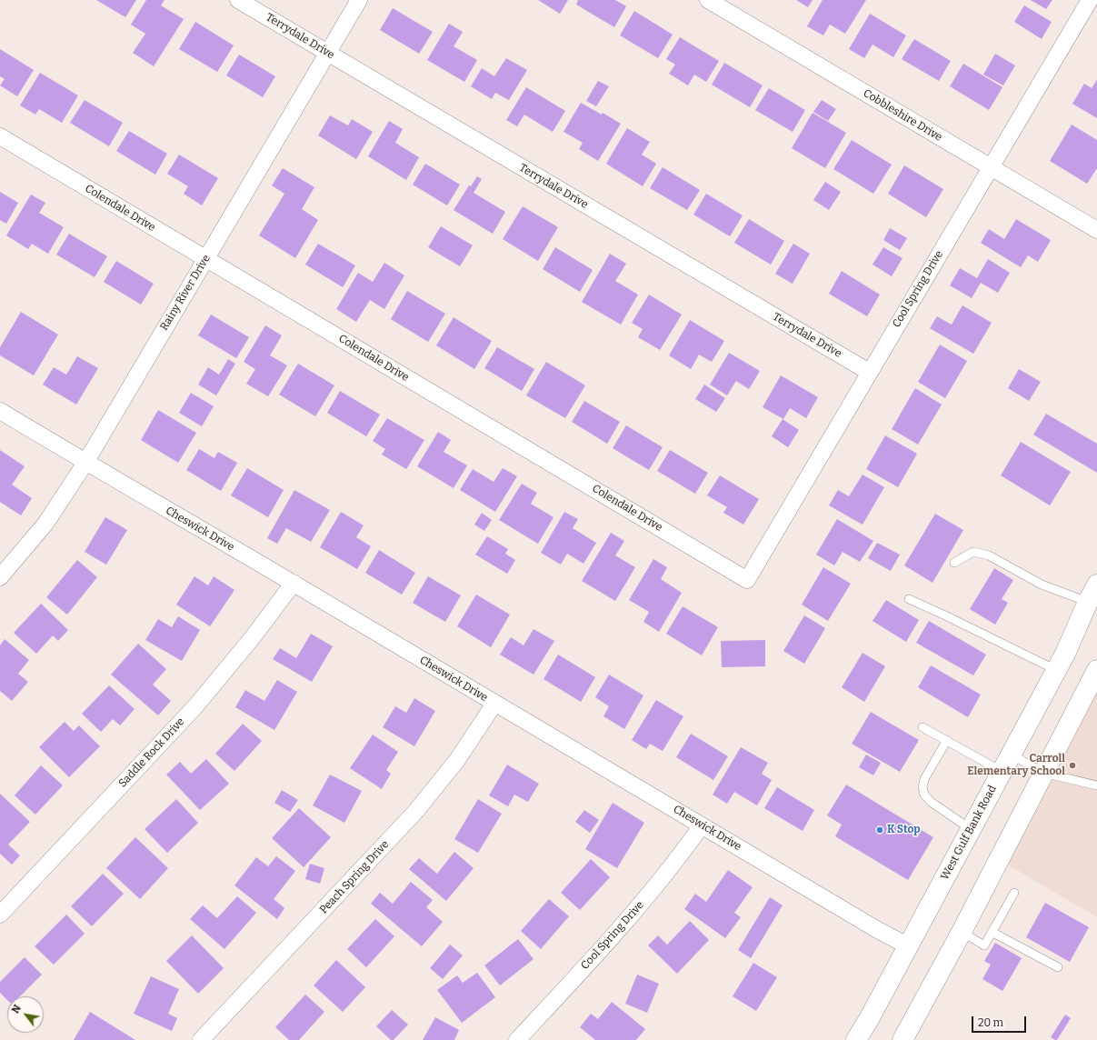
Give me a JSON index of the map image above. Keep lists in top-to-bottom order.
{
  "streets": {
    "main road": ["West Gulf Bank Road"],
    "street": [
      "Terrydale Drive",
      "Cobbleshire Drive",
      "Colendale Drive",
      "Cool Spring Drive",
      "Rainy River Drive",
      "Cheswick Drive",
      "Saddle Rock Drive",
      "Peach Spring Drive"
    ]
  },
  "crossings": [
    ["Terrydale Drive", "Cool Spring Drive"],
    ["Terrydale Drive", "Rainy River Drive"],
    ["Cobbleshire Drive", "Cool Spring Drive"],
    ["Colendale Drive", "Cool Spring Drive"],
    ["Colendale Drive", "Rainy River Drive"],
    ["Cool Spring Drive", "Cheswick Drive"],
    ["Rainy River Drive", "Cheswick Drive"],
    ["Cheswick Drive", "Saddle Rock Drive"],
    ["Cheswick Drive", "West Gulf Bank Road"],
    ["Cheswick Drive", "Peach Spring Drive"]
  ],
  "places": ["Carroll Elementary School", "K Stop"],
  "scale_bar": "20 m",
  "north": "top left"
}
